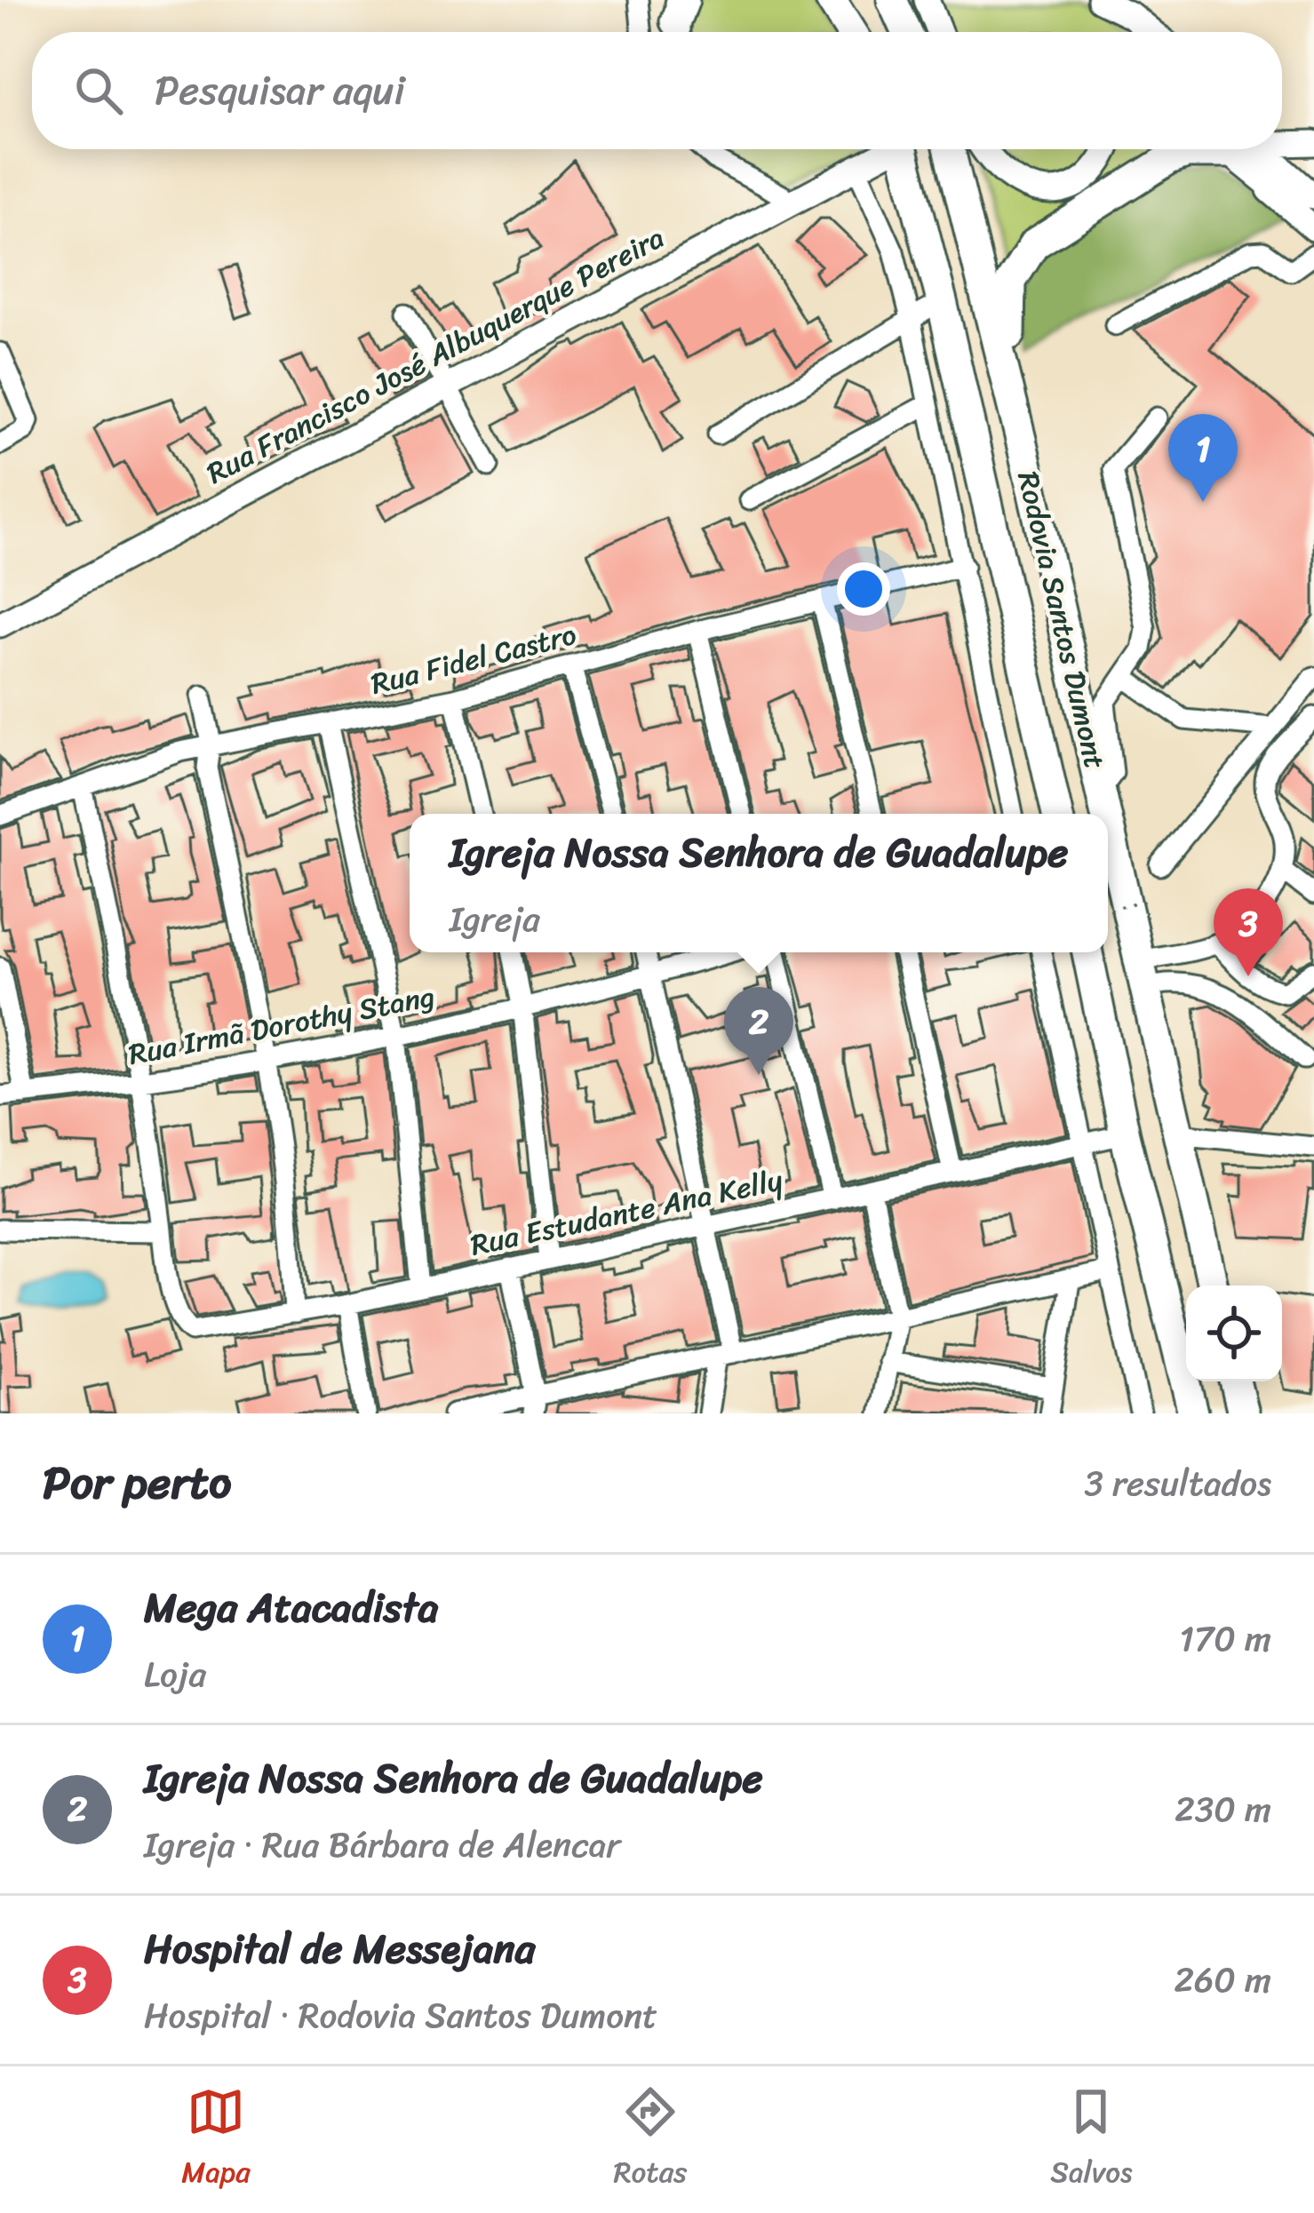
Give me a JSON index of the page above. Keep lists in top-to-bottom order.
{
  "streets": {
    "highway": ["Rodovia Santos Dumont"],
    "main road": ["Rua Francisco José Albuquerque Pereira"],
    "street": ["Rua Fidel Castro", "Rua Irmã Dorothy Stang", "Rua Estudante Ana Kelly"]
  },
  "page": {
    "search": "Pesquisar aqui",
    "pins": ["1", "3", "2"],
    "popup": ["Igreja Nossa Senhora de Guadalupe", "Igreja"],
    "heading": ["Por perto", "3 resultados"],
    "list": [
      {
        "mark": "1",
        "name": "Mega Atacadista",
        "note": "Loja",
        "value": "170 m"
      },
      {
        "mark": "2",
        "name": "Igreja Nossa Senhora de Guadalupe",
        "note": "Igreja · Rua Bárbara de Alencar",
        "value": "230 m"
      },
      {
        "mark": "3",
        "name": "Hospital de Messejana",
        "note": "Hospital · Rodovia Santos Dumont",
        "value": "260 m"
      }
    ],
    "nav": ["Mapa", "Rotas", "Salvos"]
  }
}
